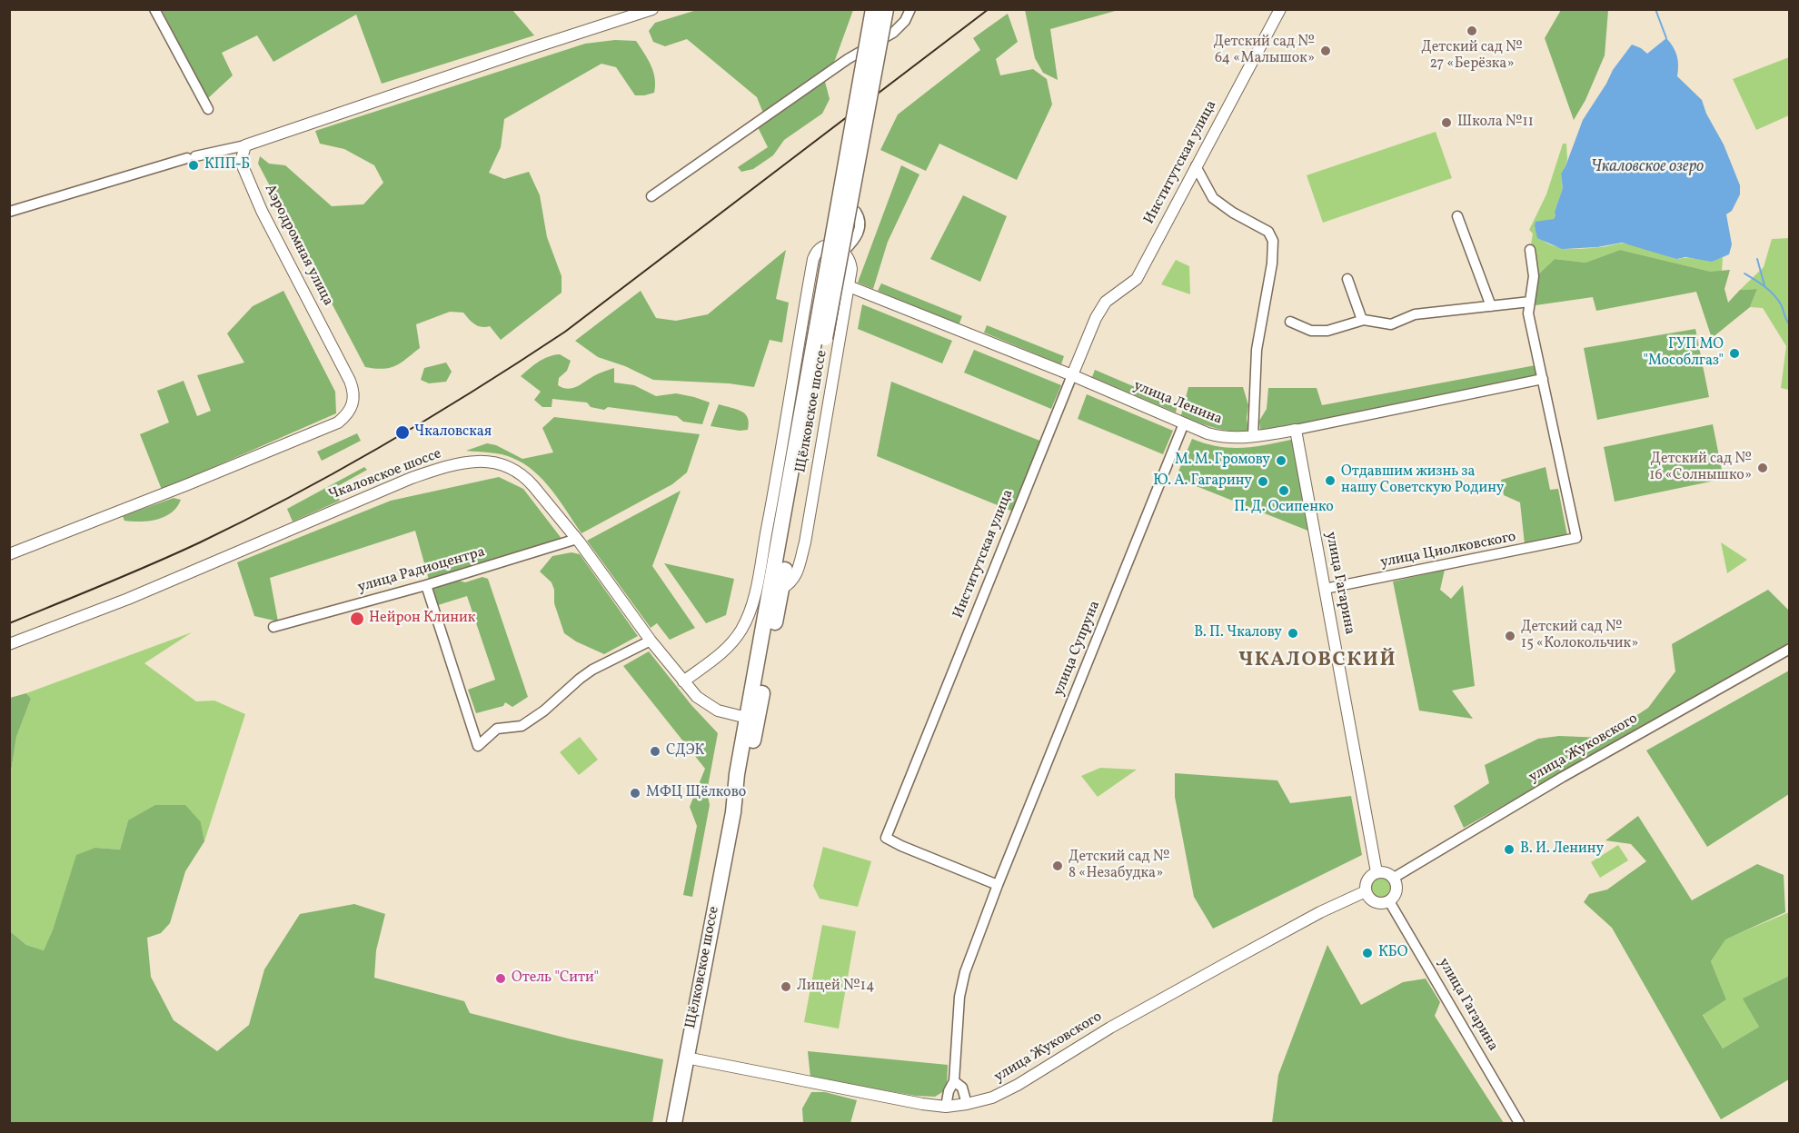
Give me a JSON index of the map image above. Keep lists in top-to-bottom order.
{
  "streets": {
    "main road": ["Щёлковское шоссе"],
    "street": [
      "Институтская улица",
      "Аэродромная улица",
      "улица Ленина",
      "Чкаловское шоссе",
      "улица Циолковского",
      "улица Радиоцентра",
      "улица Гагарина",
      "улица Супруна",
      "улица Жуковского"
    ]
  },
  "crossings": [
    ["Институтская улица", "улица Ленина"],
    ["Институтская улица", "улица Супруна"],
    ["улица Ленина", "улица Циолковского"],
    ["улица Ленина", "улица Гагарина"],
    ["улица Ленина", "улица Супруна"],
    ["Щёлковское шоссе", "Чкаловское шоссе"],
    ["Щёлковское шоссе", "улица Жуковского"],
    ["Чкаловское шоссе", "улица Радиоцентра"],
    ["улица Циолковского", "улица Гагарина"],
    ["улица Гагарина", "улица Жуковского"]
  ],
  "districts": ["ЧКАЛОВСКИЙ"],
  "water": ["Чкаловское озеро"],
  "places": [
    "Детский сад № 27 «Берёзка»",
    "Детский сад № 64 «Малышок»",
    "Школа №11",
    "КПП-Б",
    "ГУП МО \"Мособлгаз\"",
    "Чкаловская",
    "М. М. Громову",
    "Детский сад № 16 «Солнышко»",
    "Отдавшим жизнь за нашу Советскую Родину",
    "Ю. А. Гагарину",
    "П. Д. Осипенко",
    "Нейрон Клиник",
    "В. П. Чкалову",
    "Детский сад № 15 «Колокольчик»",
    "СДЭК",
    "МФЦ Щёлково",
    "В. И. Ленину",
    "Детский сад № 8 «Незабудка»",
    "КБО",
    "Отель \"Сити\"",
    "Лицей №14"
  ]
}
